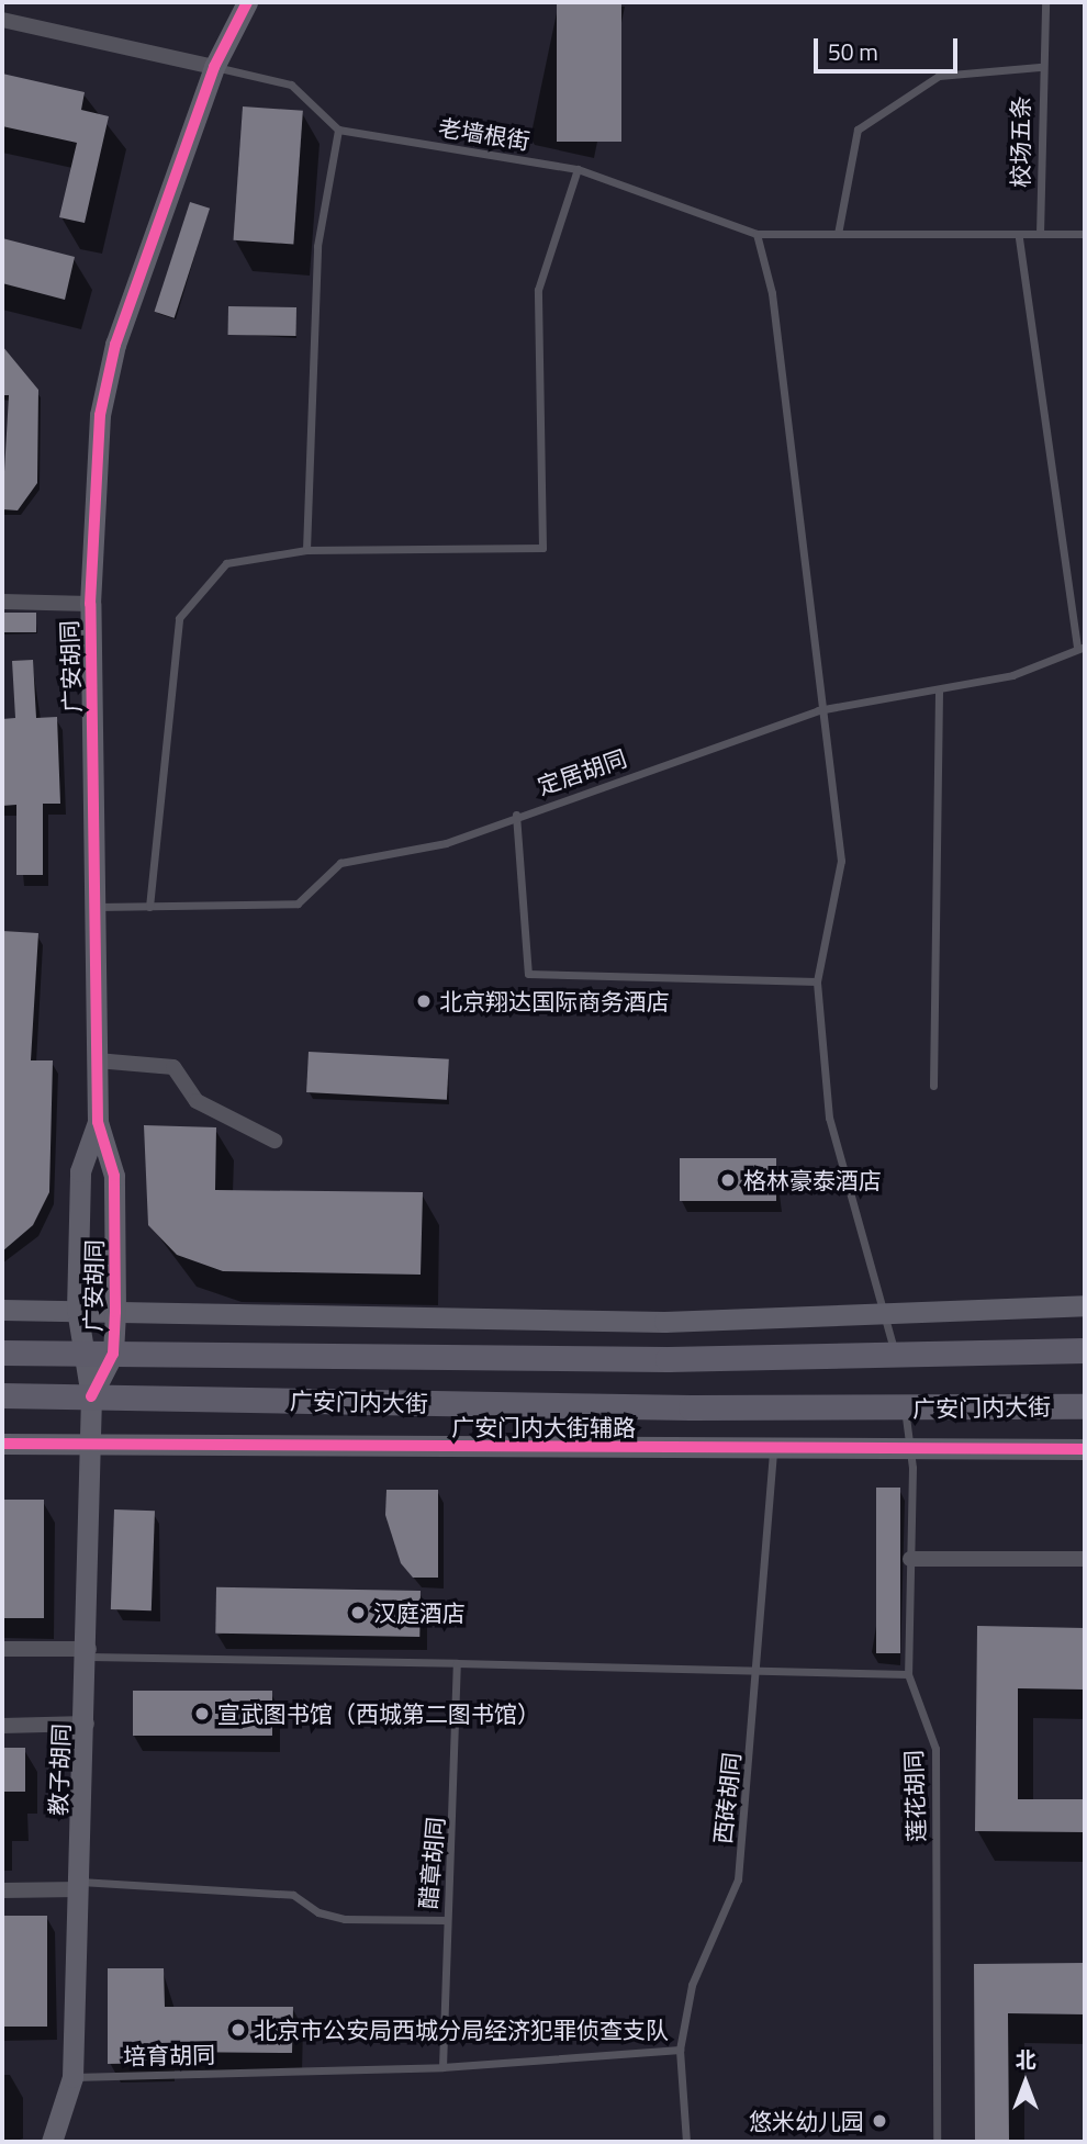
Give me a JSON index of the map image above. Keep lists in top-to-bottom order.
{
  "streets": {
    "main road": ["广安门内大街"],
    "street": ["广安胡同", "广安门内大街辅路", "教子胡同"],
    "lane": [
      "老墙根街",
      "校场五条",
      "定居胡同",
      "莲花胡同",
      "西砖胡同",
      "醋章胡同",
      "培育胡同"
    ]
  },
  "crossings": [
    ["老墙根街", "校场五条"],
    ["广安胡同", "定居胡同"],
    ["广安胡同", "广安门内大街"],
    ["广安胡同", "教子胡同"],
    ["广安门内大街", "教子胡同"],
    ["广安门内大街", "莲花胡同"],
    ["广安门内大街辅路", "教子胡同"],
    ["广安门内大街辅路", "莲花胡同"],
    ["广安门内大街辅路", "西砖胡同"],
    ["教子胡同", "培育胡同"],
    ["西砖胡同", "培育胡同"],
    ["醋章胡同", "培育胡同"]
  ],
  "places": [
    "北京翔达国际商务酒店",
    "格林豪泰酒店",
    "汉庭酒店",
    "宣武图书馆（西城第二图书馆）",
    "北京市公安局西城分局经济犯罪侦查支队",
    "悠米幼儿园"
  ],
  "scale_bar": "50 m",
  "north": "top"
}
